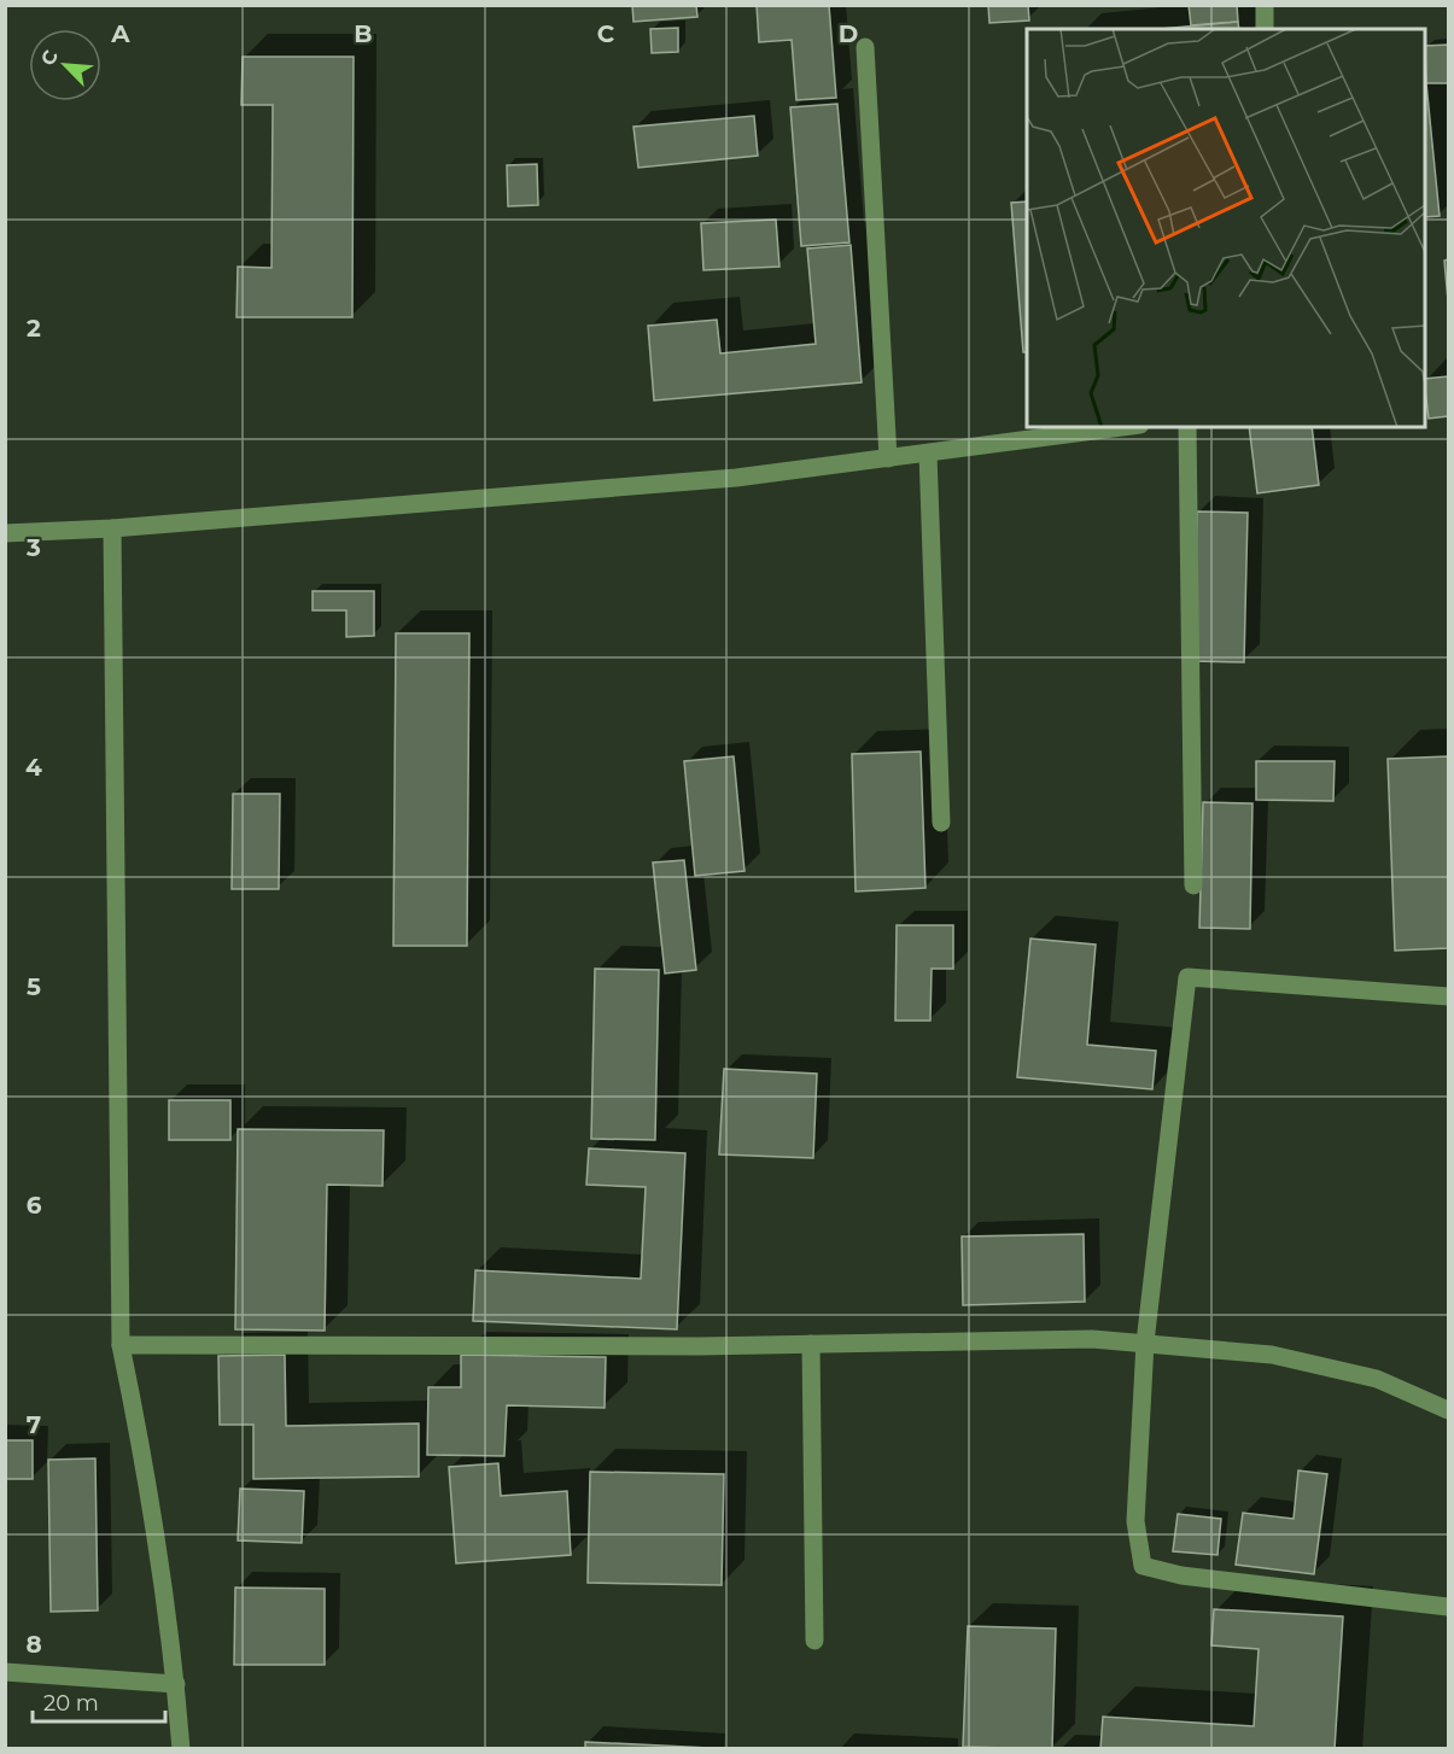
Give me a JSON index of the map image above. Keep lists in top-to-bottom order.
{
  "scale_bar": "20 m",
  "north": "top left",
  "grid": {
    "columns": [
      "A",
      "B",
      "C",
      "D"
    ],
    "rows": [
      "2",
      "3",
      "4",
      "5",
      "6",
      "7",
      "8"
    ]
  }
}
